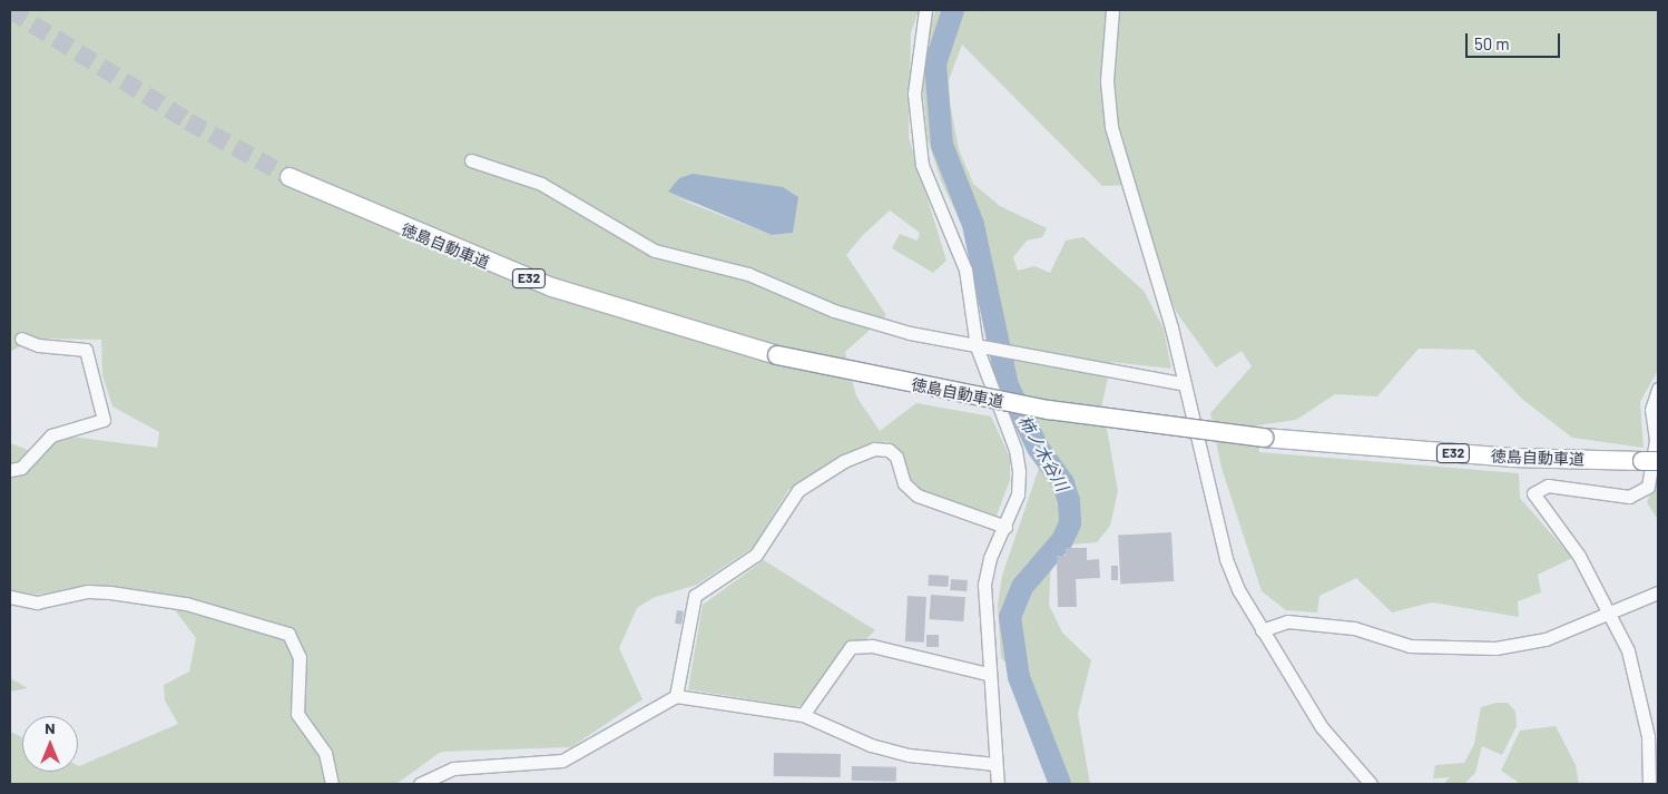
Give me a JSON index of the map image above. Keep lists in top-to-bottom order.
{
  "streets": {
    "highway": ["徳島自動車道", "E32"]
  },
  "water": ["柿ノ木谷川"],
  "scale_bar": "50 m",
  "north": "top"
}
